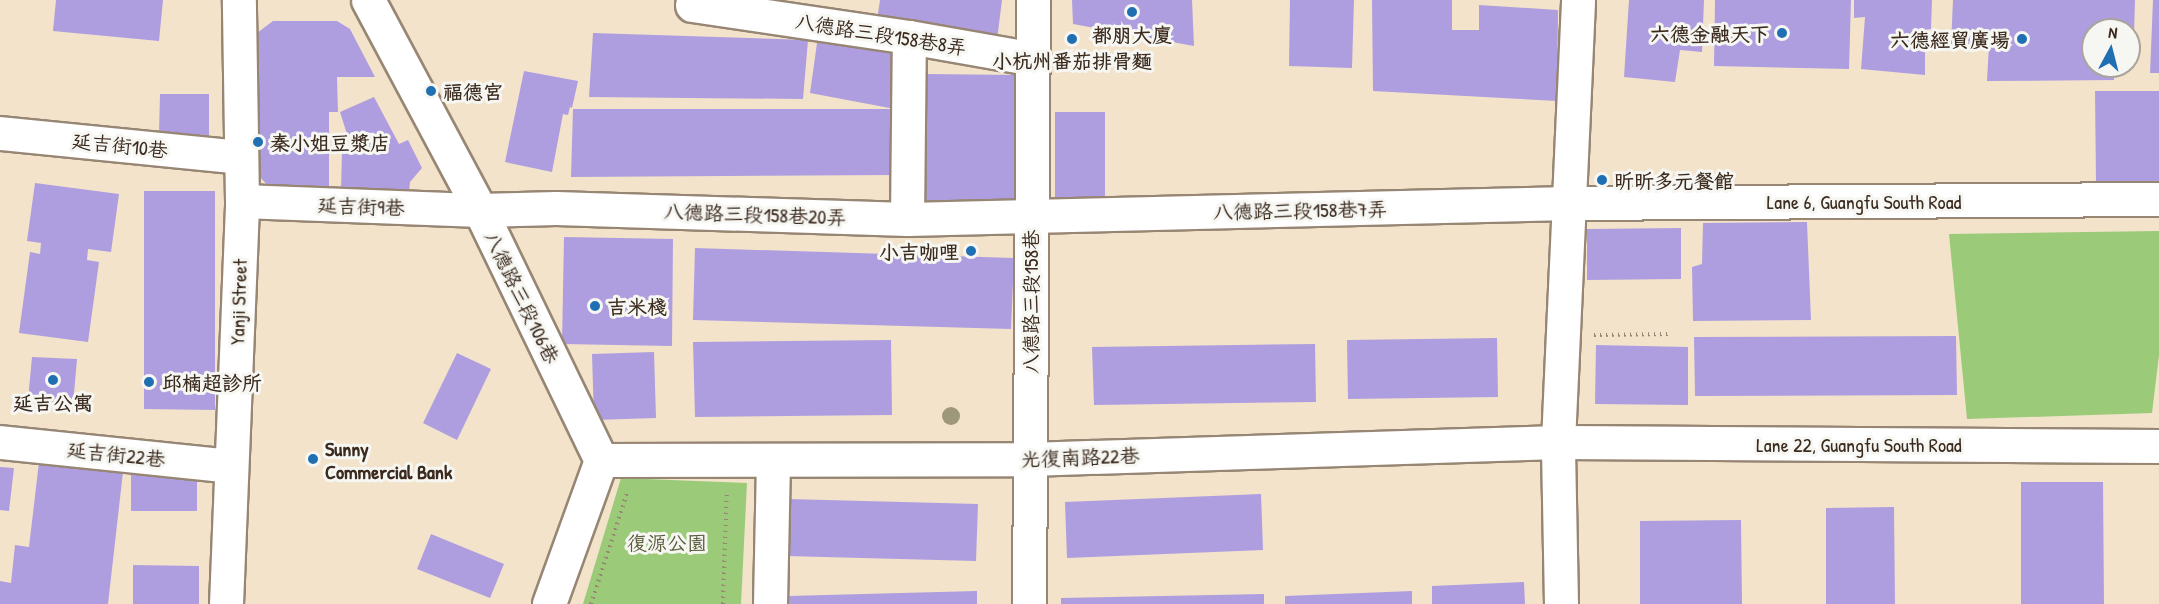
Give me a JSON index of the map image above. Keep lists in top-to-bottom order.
{
  "streets": {
    "street": [
      "八德路三段158巷8弄",
      "延吉街10巷",
      "Lane 6, Guangfu South Road",
      "延吉街9巷",
      "八德路三段158巷7弄",
      "八德路三段158巷20弄",
      "八德路三段106巷",
      "Yanji Street",
      "八德路三段158巷",
      "Lane 22, Guangfu South Road",
      "延吉街22巷",
      "光復南路22巷"
    ]
  },
  "crossings": [
    ["八德路三段158巷8弄", "八德路三段158巷"],
    ["延吉街10巷", "Yanji Street"],
    ["Lane 6, Guangfu South Road", "八德路三段158巷7弄"],
    ["延吉街9巷", "八德路三段158巷20弄"],
    ["延吉街9巷", "八德路三段106巷"],
    ["延吉街9巷", "Yanji Street"],
    ["八德路三段158巷7弄", "八德路三段158巷20弄"],
    ["八德路三段158巷7弄", "八德路三段158巷"],
    ["八德路三段158巷20弄", "八德路三段106巷"],
    ["八德路三段158巷20弄", "八德路三段158巷"],
    ["八德路三段106巷", "光復南路22巷"],
    ["Yanji Street", "延吉街22巷"],
    ["八德路三段158巷", "光復南路22巷"],
    ["Lane 22, Guangfu South Road", "光復南路22巷"]
  ],
  "parks": ["復源公園"],
  "places": [
    "都朋大廈",
    "六德金融天下",
    "小杭州番茄排骨麵",
    "六德經貿廣場",
    "福德宮",
    "秦小姐豆漿店",
    "昕昕多元餐館",
    "小吉咖哩",
    "吉米棧",
    "延吉公寓",
    "邱楠超診所",
    "Sunny Commercial Bank"
  ],
  "north": "top"
}
